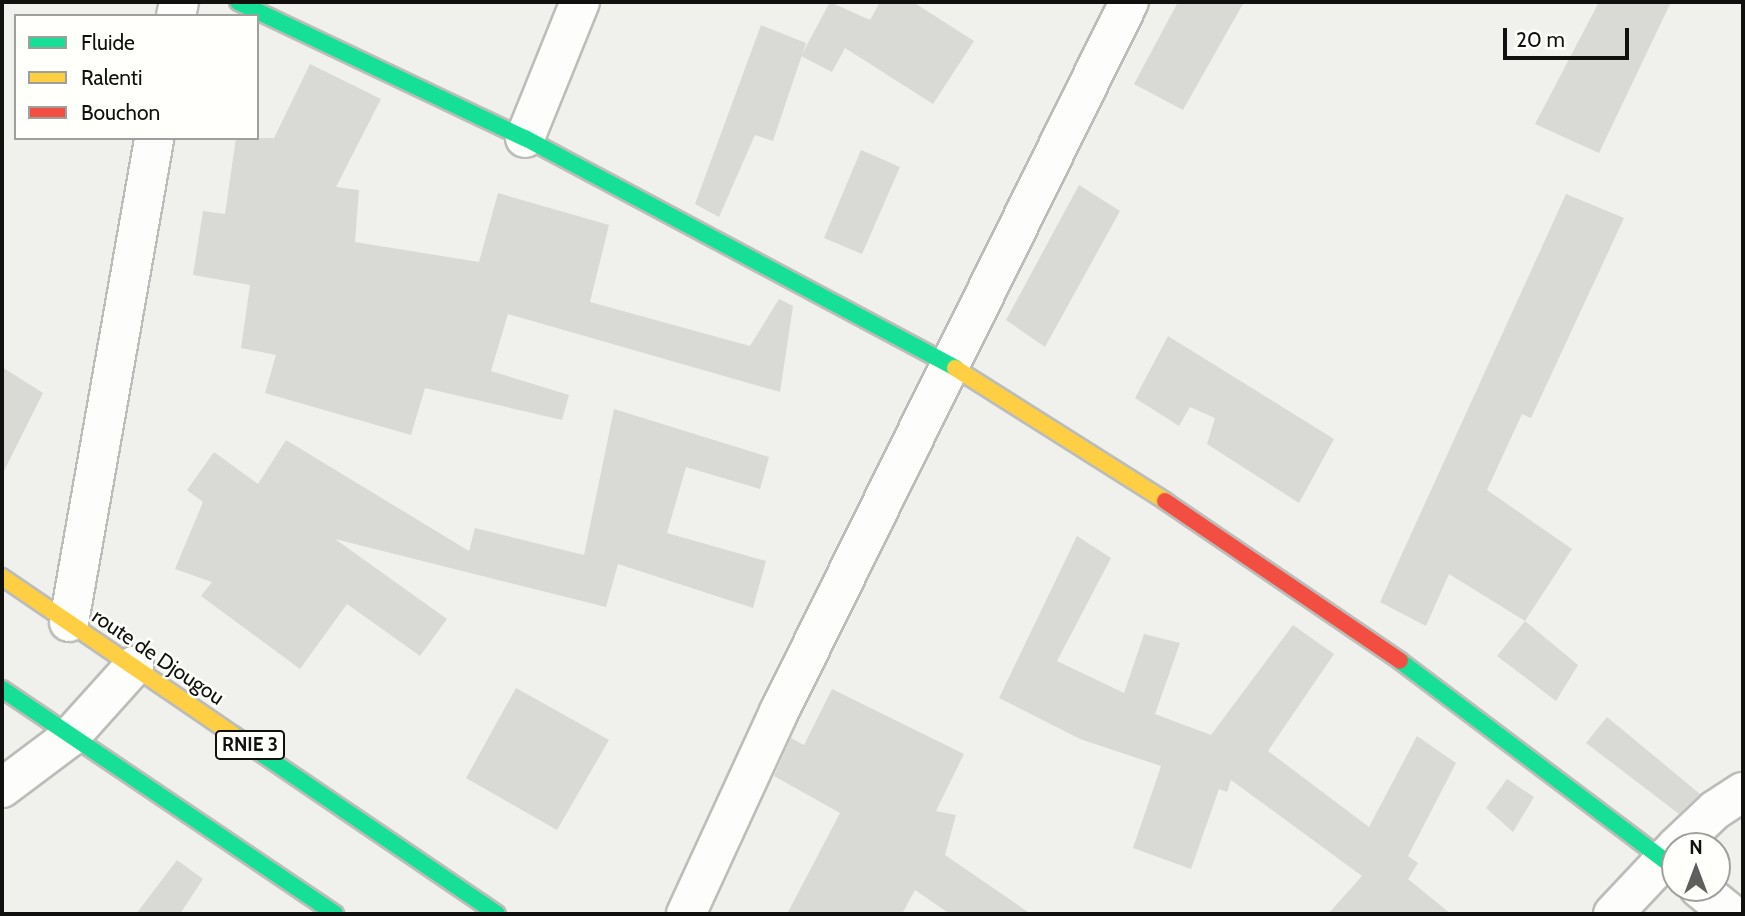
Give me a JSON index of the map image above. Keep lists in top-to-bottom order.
{
  "streets": {
    "main road": ["route de Djougou", "RNIE 3"]
  },
  "legend": ["Fluide", "Ralenti", "Bouchon"],
  "scale_bar": "20 m",
  "north": "top"
}
